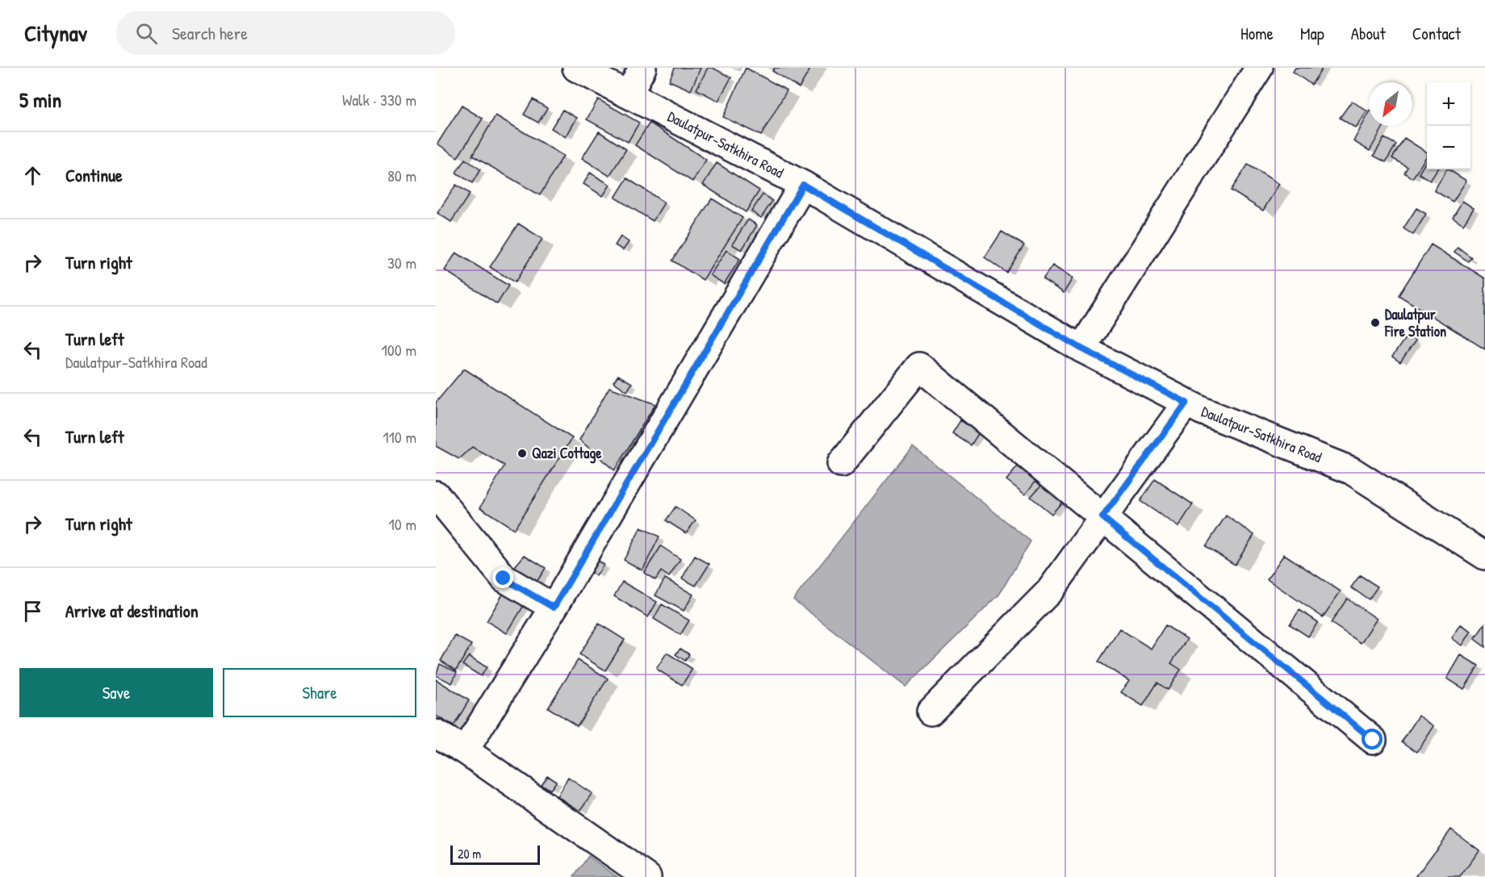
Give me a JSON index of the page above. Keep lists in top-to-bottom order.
{
  "streets": {
    "street": ["Daulatpur-Satkhira Road"]
  },
  "places": ["Daulatpur Fire Station", "Qazi Cottage"],
  "scale_bar": "20 m",
  "north": "bottom left",
  "page": {
    "header": "Citynav",
    "search": "Search here",
    "nav": [
      "Home",
      "Map",
      "About",
      "Contact"
    ],
    "heading": ["5 min", "Walk · 330 m"],
    "map_buttons": ["+", "−"],
    "list": [
      ["Continue", "80 m"],
      ["Turn right", "30 m"],
      ["Turn left", "Daulatpur-Satkhira Road", "100 m"],
      ["Turn left", "110 m"],
      ["Turn right", "10 m"],
      "Arrive at destination"
    ],
    "buttons": ["Save", "Share"],
    "scale": "20 m"
  }
}
